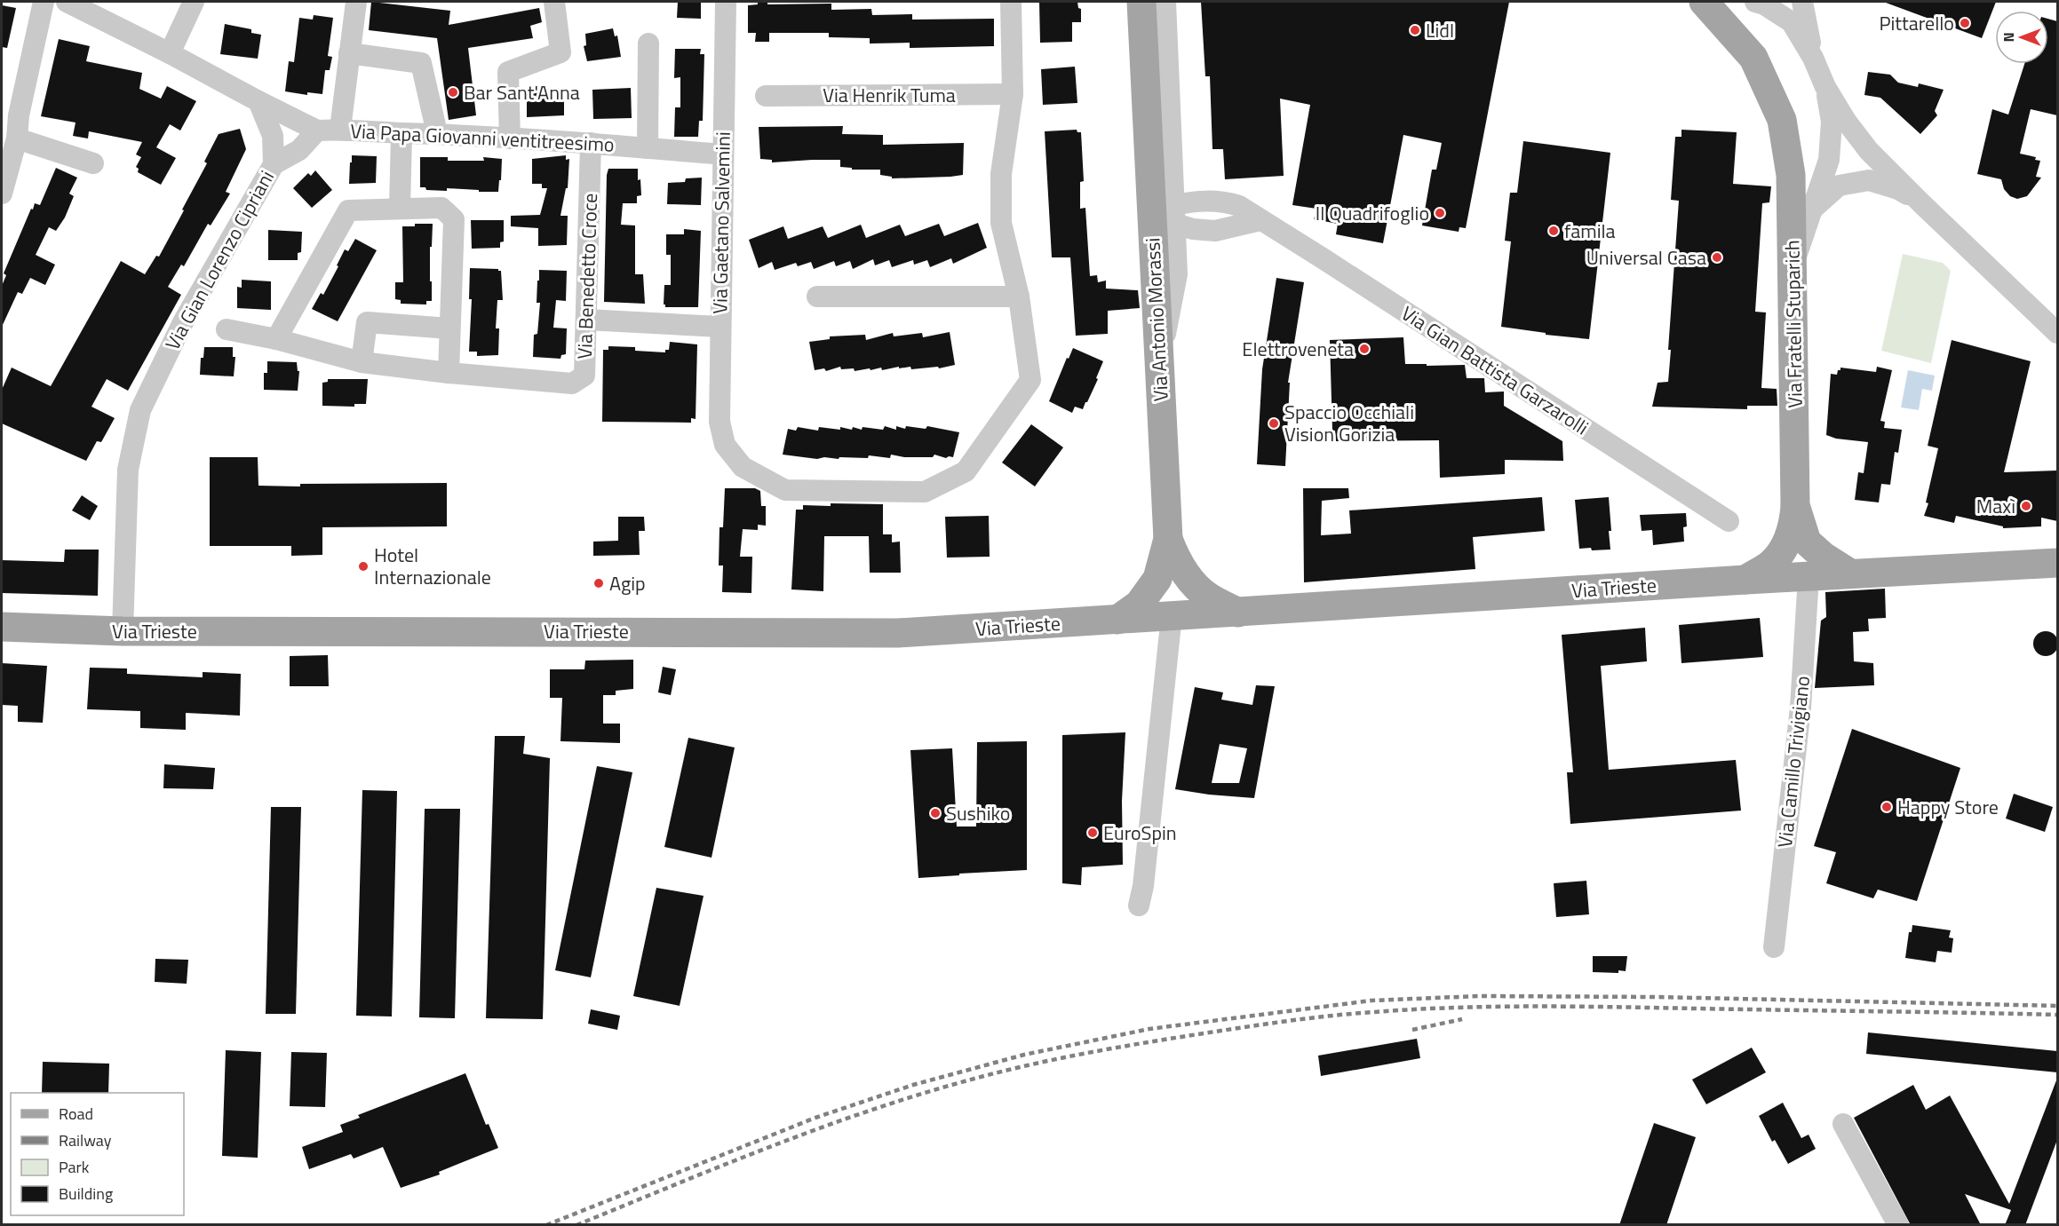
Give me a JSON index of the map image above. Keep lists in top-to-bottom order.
{
  "streets": {
    "main road": ["Via Antonio Morassi", "Via Fratelli Stuparich", "Via Trieste"],
    "street": [
      "Via Henrik Tuma",
      "Via Papa Giovanni ventitreesimo",
      "Via Gaetano Salvemini",
      "Via Gian Lorenzo Cipriani",
      "Via Benedetto Croce",
      "Via Gian Battista Garzarolli",
      "Via Camillo Trivigiano"
    ]
  },
  "crossings": [
    ["Via Papa Giovanni ventitreesimo", "Via Gaetano Salvemini"],
    ["Via Papa Giovanni ventitreesimo", "Via Benedetto Croce"],
    ["Via Gian Lorenzo Cipriani", "Via Trieste"],
    ["Via Antonio Morassi", "Via Trieste"],
    ["Via Fratelli Stuparich", "Via Trieste"],
    ["Via Fratelli Stuparich", "Via Camillo Trivigiano"],
    ["Via Trieste", "Via Camillo Trivigiano"]
  ],
  "places": [
    "Pittarello",
    "Lidl",
    "Bar Sant'Anna",
    "Il Quadrifoglio",
    "famila",
    "Universal Casa",
    "Elettroveneta",
    "Spaccio Occhiali Vision Gorizia",
    "Maxì",
    "Hotel Internazionale",
    "Agip",
    "Happy Store",
    "Sushiko",
    "EuroSpin"
  ],
  "legend": [
    "Road",
    "Railway",
    "Park",
    "Building"
  ],
  "north": "left"
}
